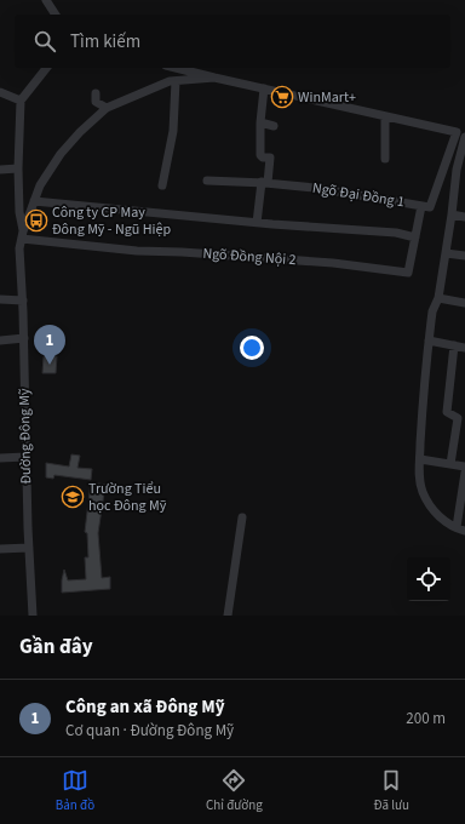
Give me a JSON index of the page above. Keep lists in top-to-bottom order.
{
  "streets": {
    "street": ["Ngõ Đại Đồng 1", "Ngõ Đồng Nội 2", "Đường Đông Mỹ"]
  },
  "crossings": [
    ["Ngõ Đại Đồng 1", "Ngõ Đồng Nội 2"],
    ["Ngõ Đồng Nội 2", "Đường Đông Mỹ"]
  ],
  "places": {
    "supermarket": ["WinMart+"],
    "bus stop": ["Công ty CP May Đông Mỹ - Ngũ Hiệp"],
    "school or university": ["Trường Tiểu học Đông Mỹ"]
  },
  "page": {
    "search": "Tìm kiếm",
    "pins": "1",
    "heading": "Gần đây",
    "list": [
      {
        "mark": "1",
        "name": "Công an xã Đông Mỹ",
        "note": "Cơ quan · Đường Đông Mỹ",
        "value": "200 m"
      }
    ],
    "nav": ["Bản đồ", "Chỉ đường", "Đã lưu"]
  }
}
